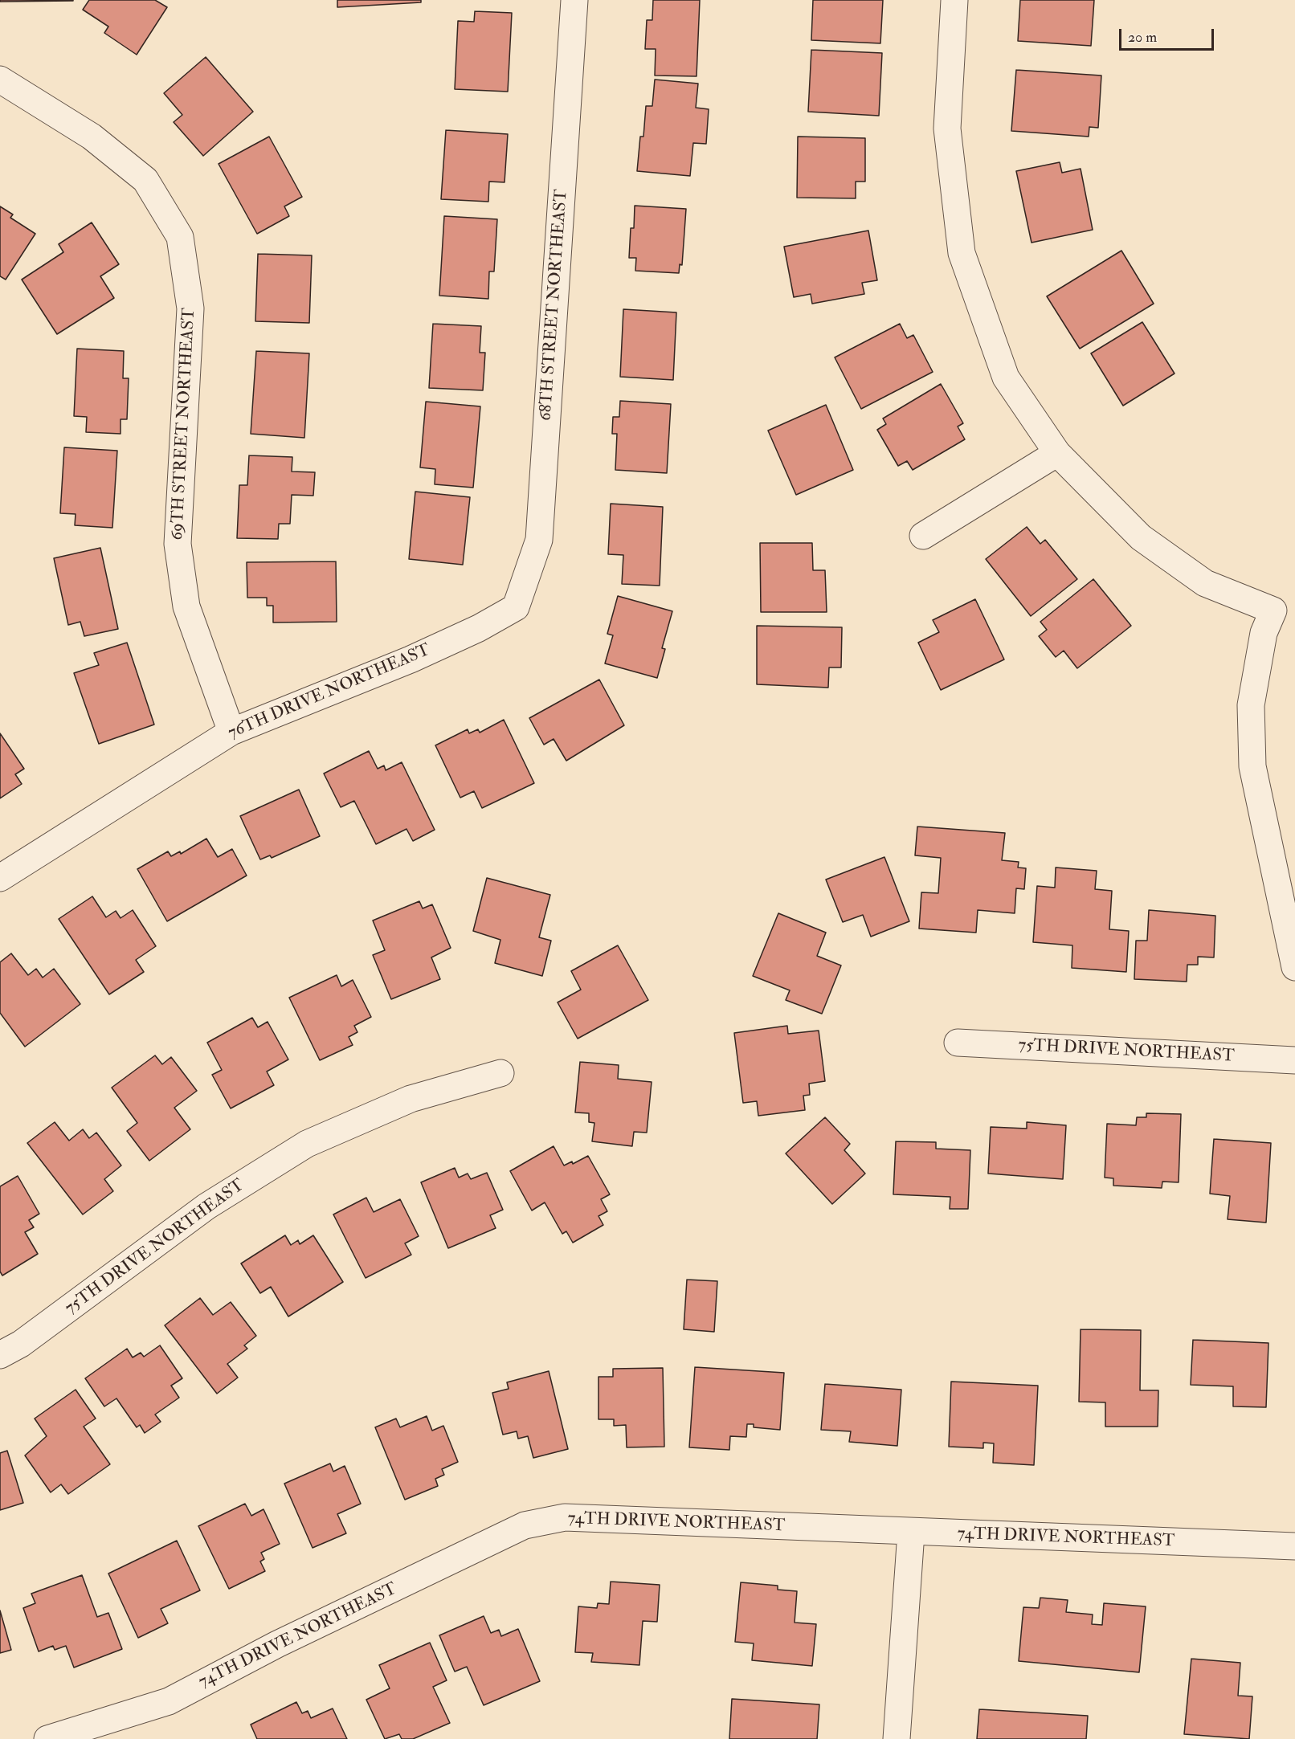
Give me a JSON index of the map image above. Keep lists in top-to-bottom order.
{
  "streets": {
    "street": [
      "68TH STREET NORTHEAST",
      "69TH STREET NORTHEAST",
      "76TH DRIVE NORTHEAST",
      "75TH DRIVE NORTHEAST",
      "74TH DRIVE NORTHEAST"
    ]
  },
  "crossings": [
    ["68TH STREET NORTHEAST", "76TH DRIVE NORTHEAST"],
    ["69TH STREET NORTHEAST", "76TH DRIVE NORTHEAST"]
  ],
  "scale_bar": "20 m"
}
